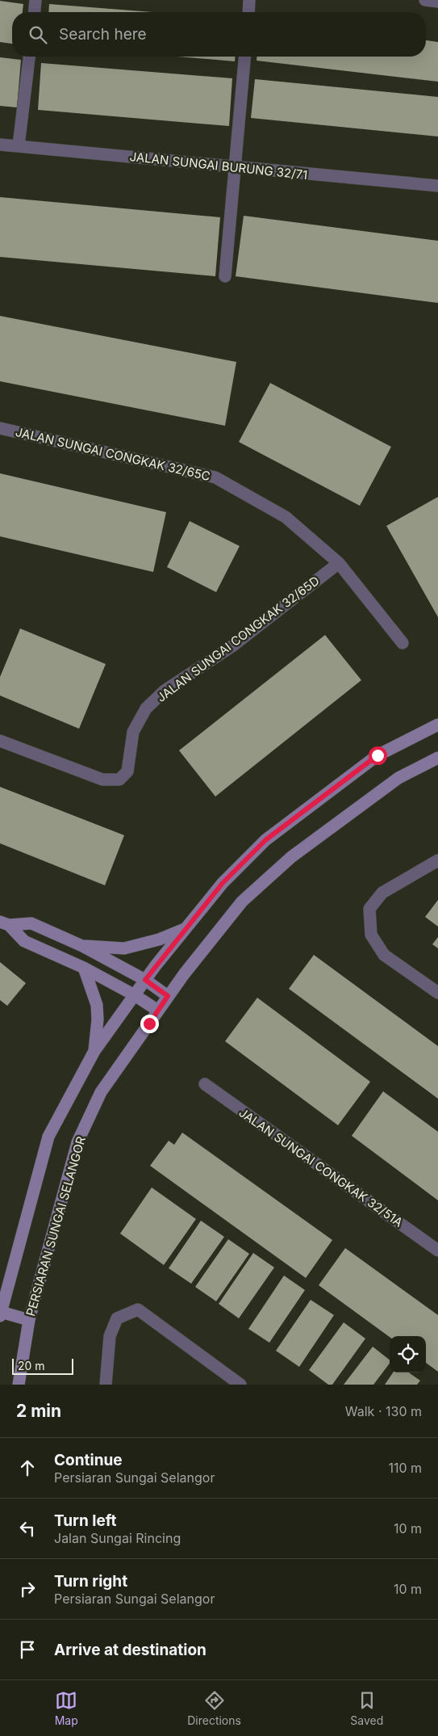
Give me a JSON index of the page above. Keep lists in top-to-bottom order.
{
  "streets": {
    "main road": ["PERSIARAN SUNGAI SELANGOR"],
    "street": [
      "JALAN SUNGAI BURUNG 32/71",
      "JALAN SUNGAI CONGKAK 32/65C",
      "JALAN SUNGAI CONGKAK 32/65D",
      "JALAN SUNGAI CONGKAK 32/51A"
    ]
  },
  "crossings": [
    ["JALAN SUNGAI CONGKAK 32/65C", "JALAN SUNGAI CONGKAK 32/65D"]
  ],
  "scale_bar": "20 m",
  "page": {
    "search": "Search here",
    "scale": "20 m",
    "heading": ["2 min", "Walk · 130 m"],
    "list": [
      ["Continue", "Persiaran Sungai Selangor", "110 m"],
      ["Turn left", "Jalan Sungai Rincing", "10 m"],
      ["Turn right", "Persiaran Sungai Selangor", "10 m"],
      "Arrive at destination"
    ],
    "nav": ["Map", "Directions", "Saved"]
  }
}
